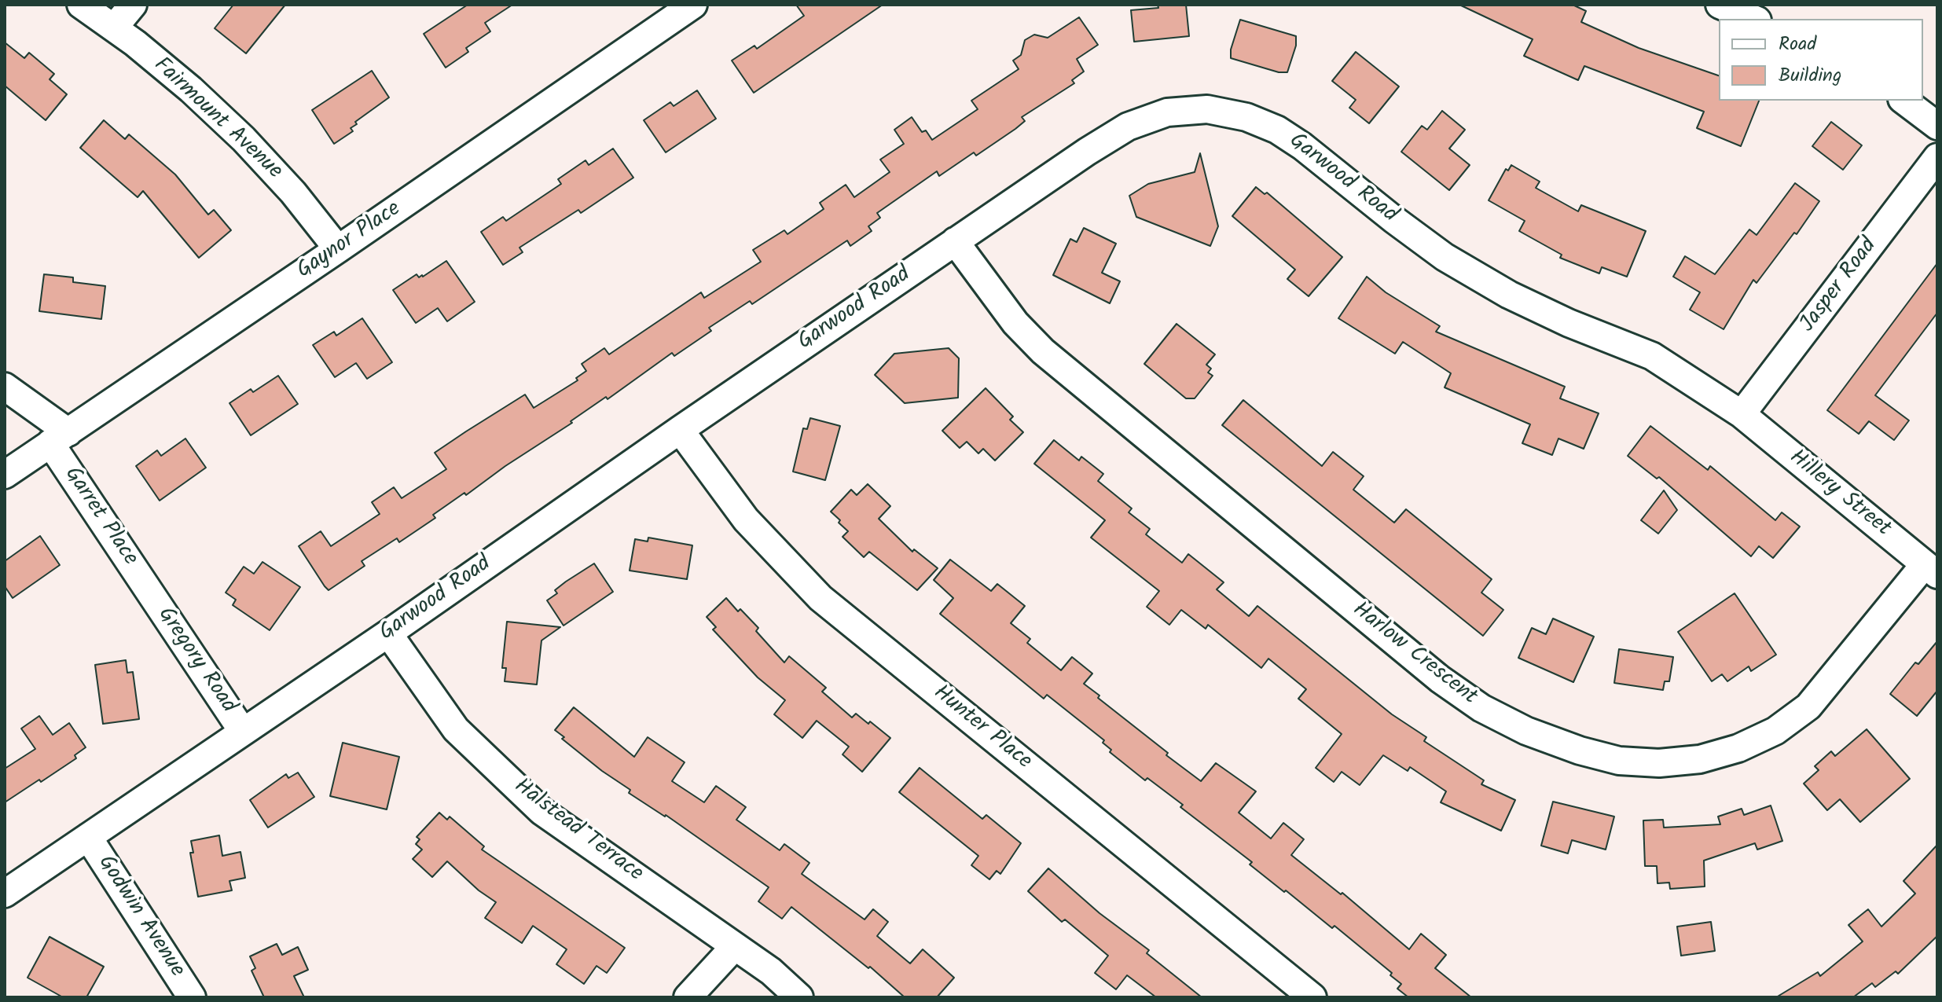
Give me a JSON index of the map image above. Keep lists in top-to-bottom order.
{
  "streets": {
    "street": [
      "Fairmount Avenue",
      "Garwood Road",
      "Gaynor Place",
      "Jasper Road",
      "Hillery Street",
      "Garret Place",
      "Harlow Crescent",
      "Gregory Road",
      "Hunter Place",
      "Halstead Terrace",
      "Godwin Avenue"
    ]
  },
  "crossings": [
    ["Fairmount Avenue", "Gaynor Place"],
    ["Garwood Road", "Jasper Road"],
    ["Garwood Road", "Hillery Street"],
    ["Garwood Road", "Harlow Crescent"],
    ["Garwood Road", "Gregory Road"],
    ["Garwood Road", "Hunter Place"],
    ["Garwood Road", "Halstead Terrace"],
    ["Garwood Road", "Godwin Avenue"],
    ["Gaynor Place", "Garret Place"],
    ["Jasper Road", "Hillery Street"],
    ["Hillery Street", "Harlow Crescent"],
    ["Garret Place", "Gregory Road"]
  ],
  "legend": ["Road", "Building"]
}
